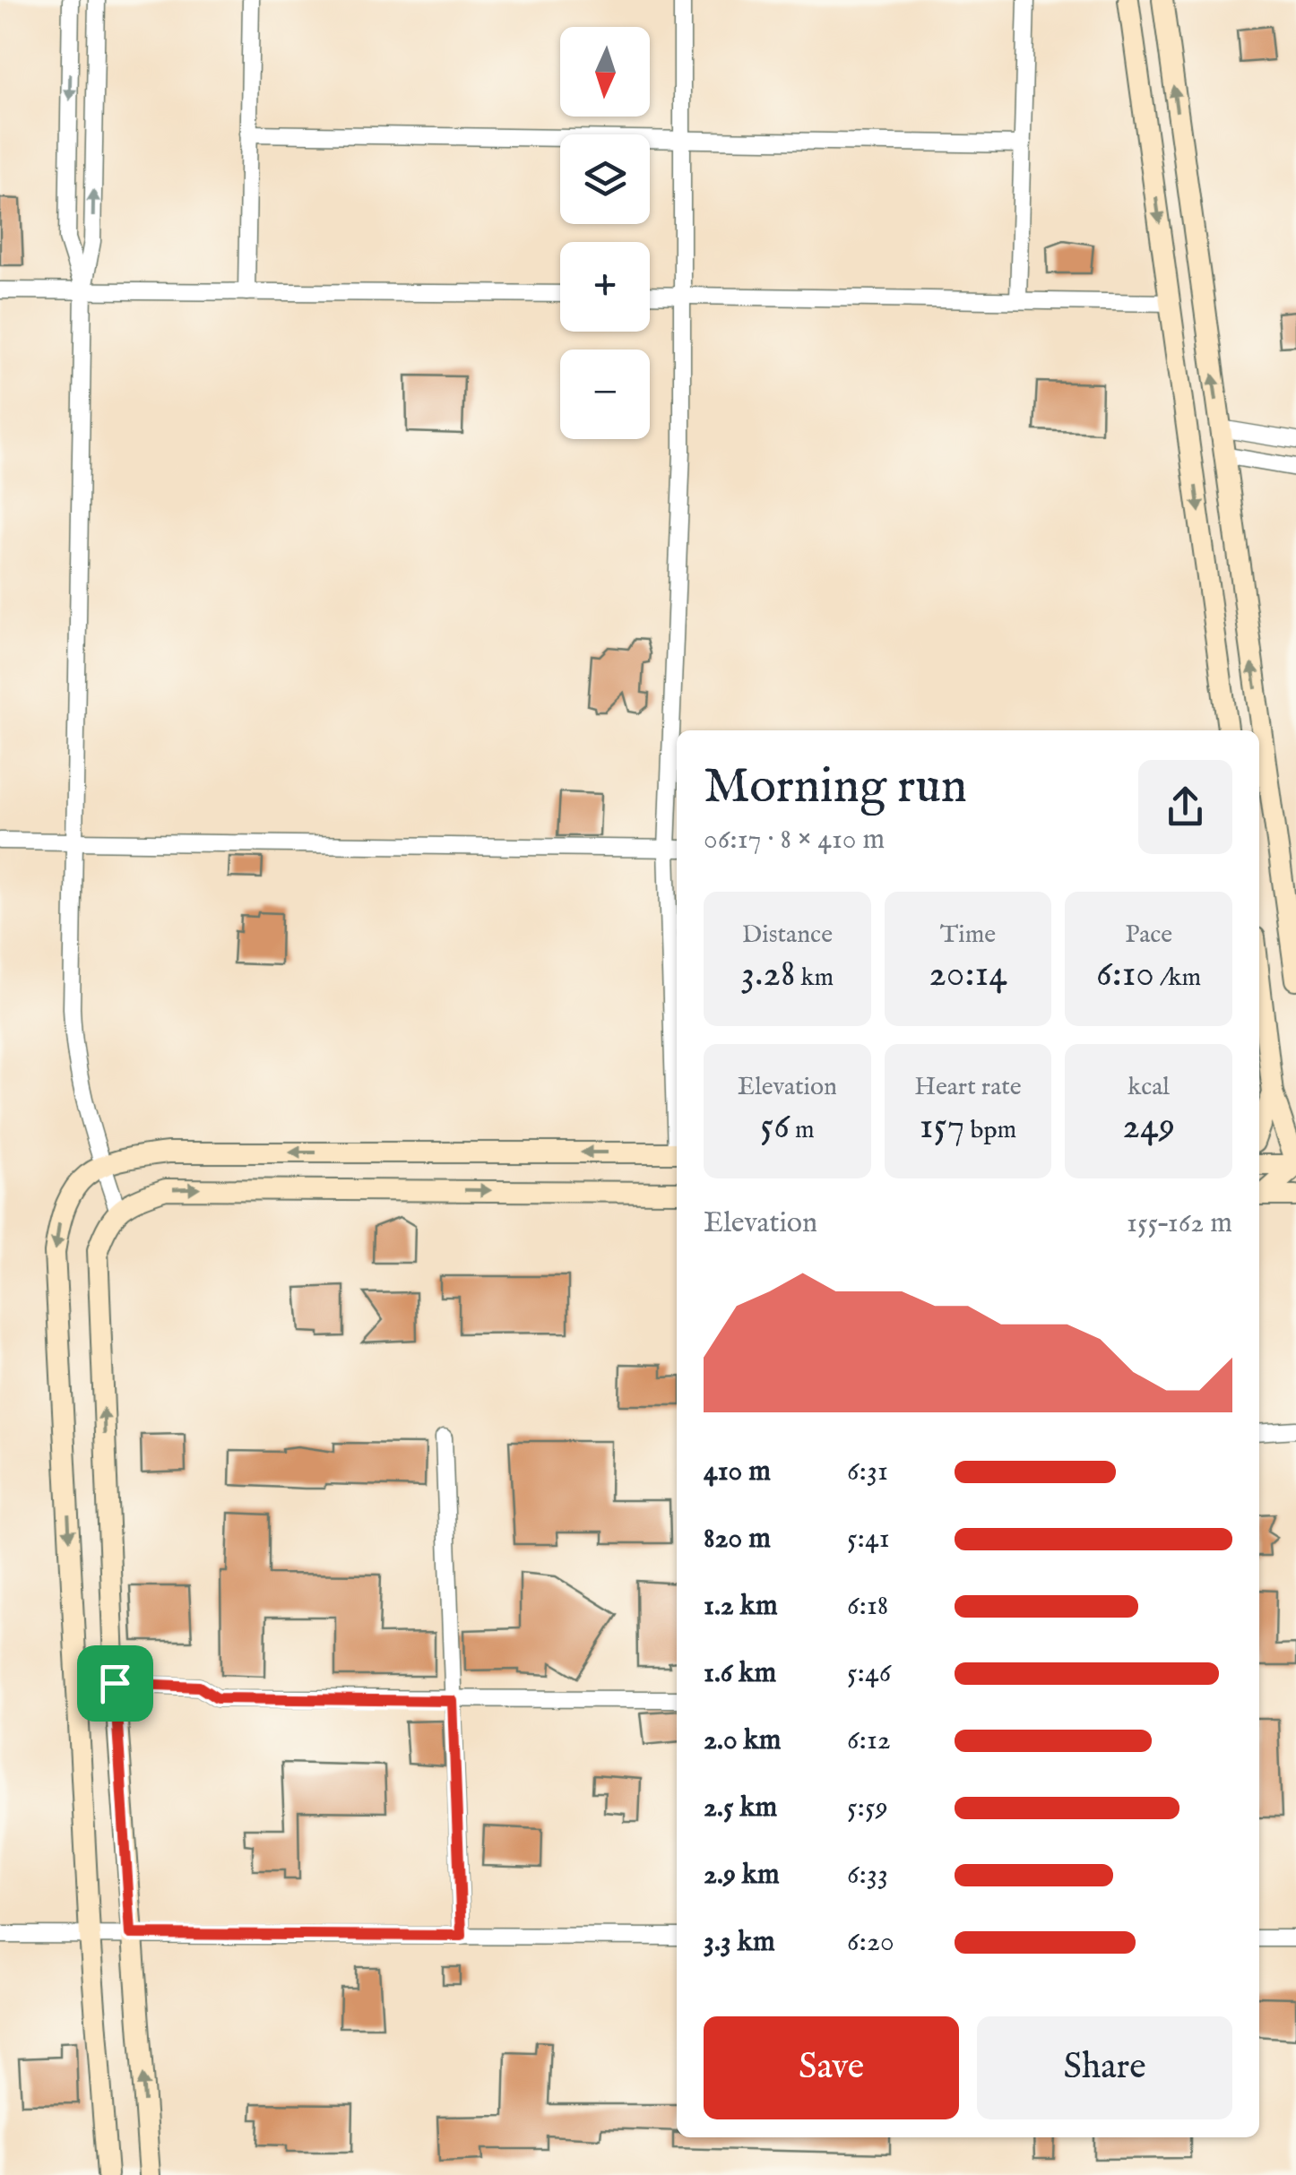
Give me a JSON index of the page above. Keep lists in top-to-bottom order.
{
  "north": "bottom",
  "page": {
    "map_buttons": ["+", "−"],
    "heading": ["Morning run", "06:17 · 8 × 410 m"],
    "stats": [
      ["Distance", "3.28 km"],
      ["Time", "20:14"],
      ["Pace", "6:10 /km"],
      ["Elevation", "56 m"],
      ["Heart rate", "157 bpm"],
      ["kcal", "249"]
    ],
    "chart": ["Elevation", "155–162 m"],
    "list": [
      {
        "name": "410 m",
        "note": "6:31"
      },
      {
        "name": "820 m",
        "note": "5:41"
      },
      {
        "name": "1.2 km",
        "note": "6:18"
      },
      {
        "name": "1.6 km",
        "note": "5:46"
      },
      {
        "name": "2.0 km",
        "note": "6:12"
      },
      {
        "name": "2.5 km",
        "note": "5:59"
      },
      {
        "name": "2.9 km",
        "note": "6:33"
      },
      {
        "name": "3.3 km",
        "note": "6:20"
      }
    ],
    "buttons": ["Save", "Share"]
  }
}
